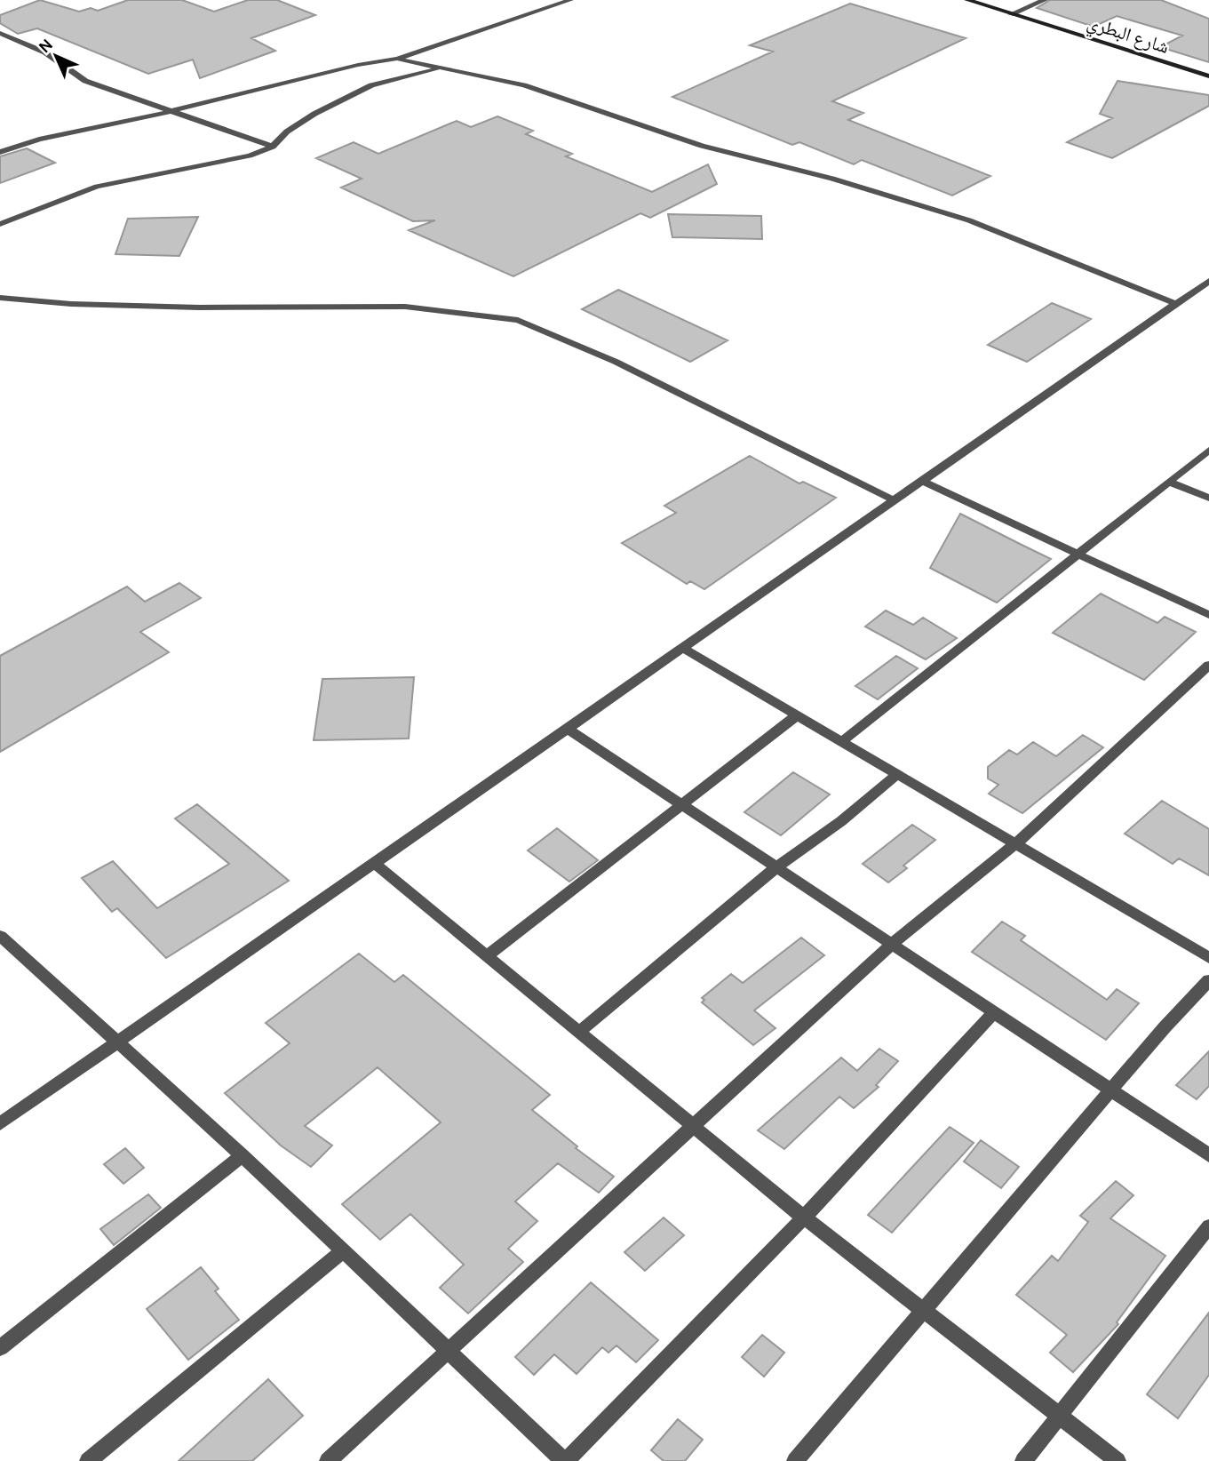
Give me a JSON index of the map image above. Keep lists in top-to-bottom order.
{
  "streets": {
    "main road": ["شارع البطري"]
  },
  "north": "top left"
}
